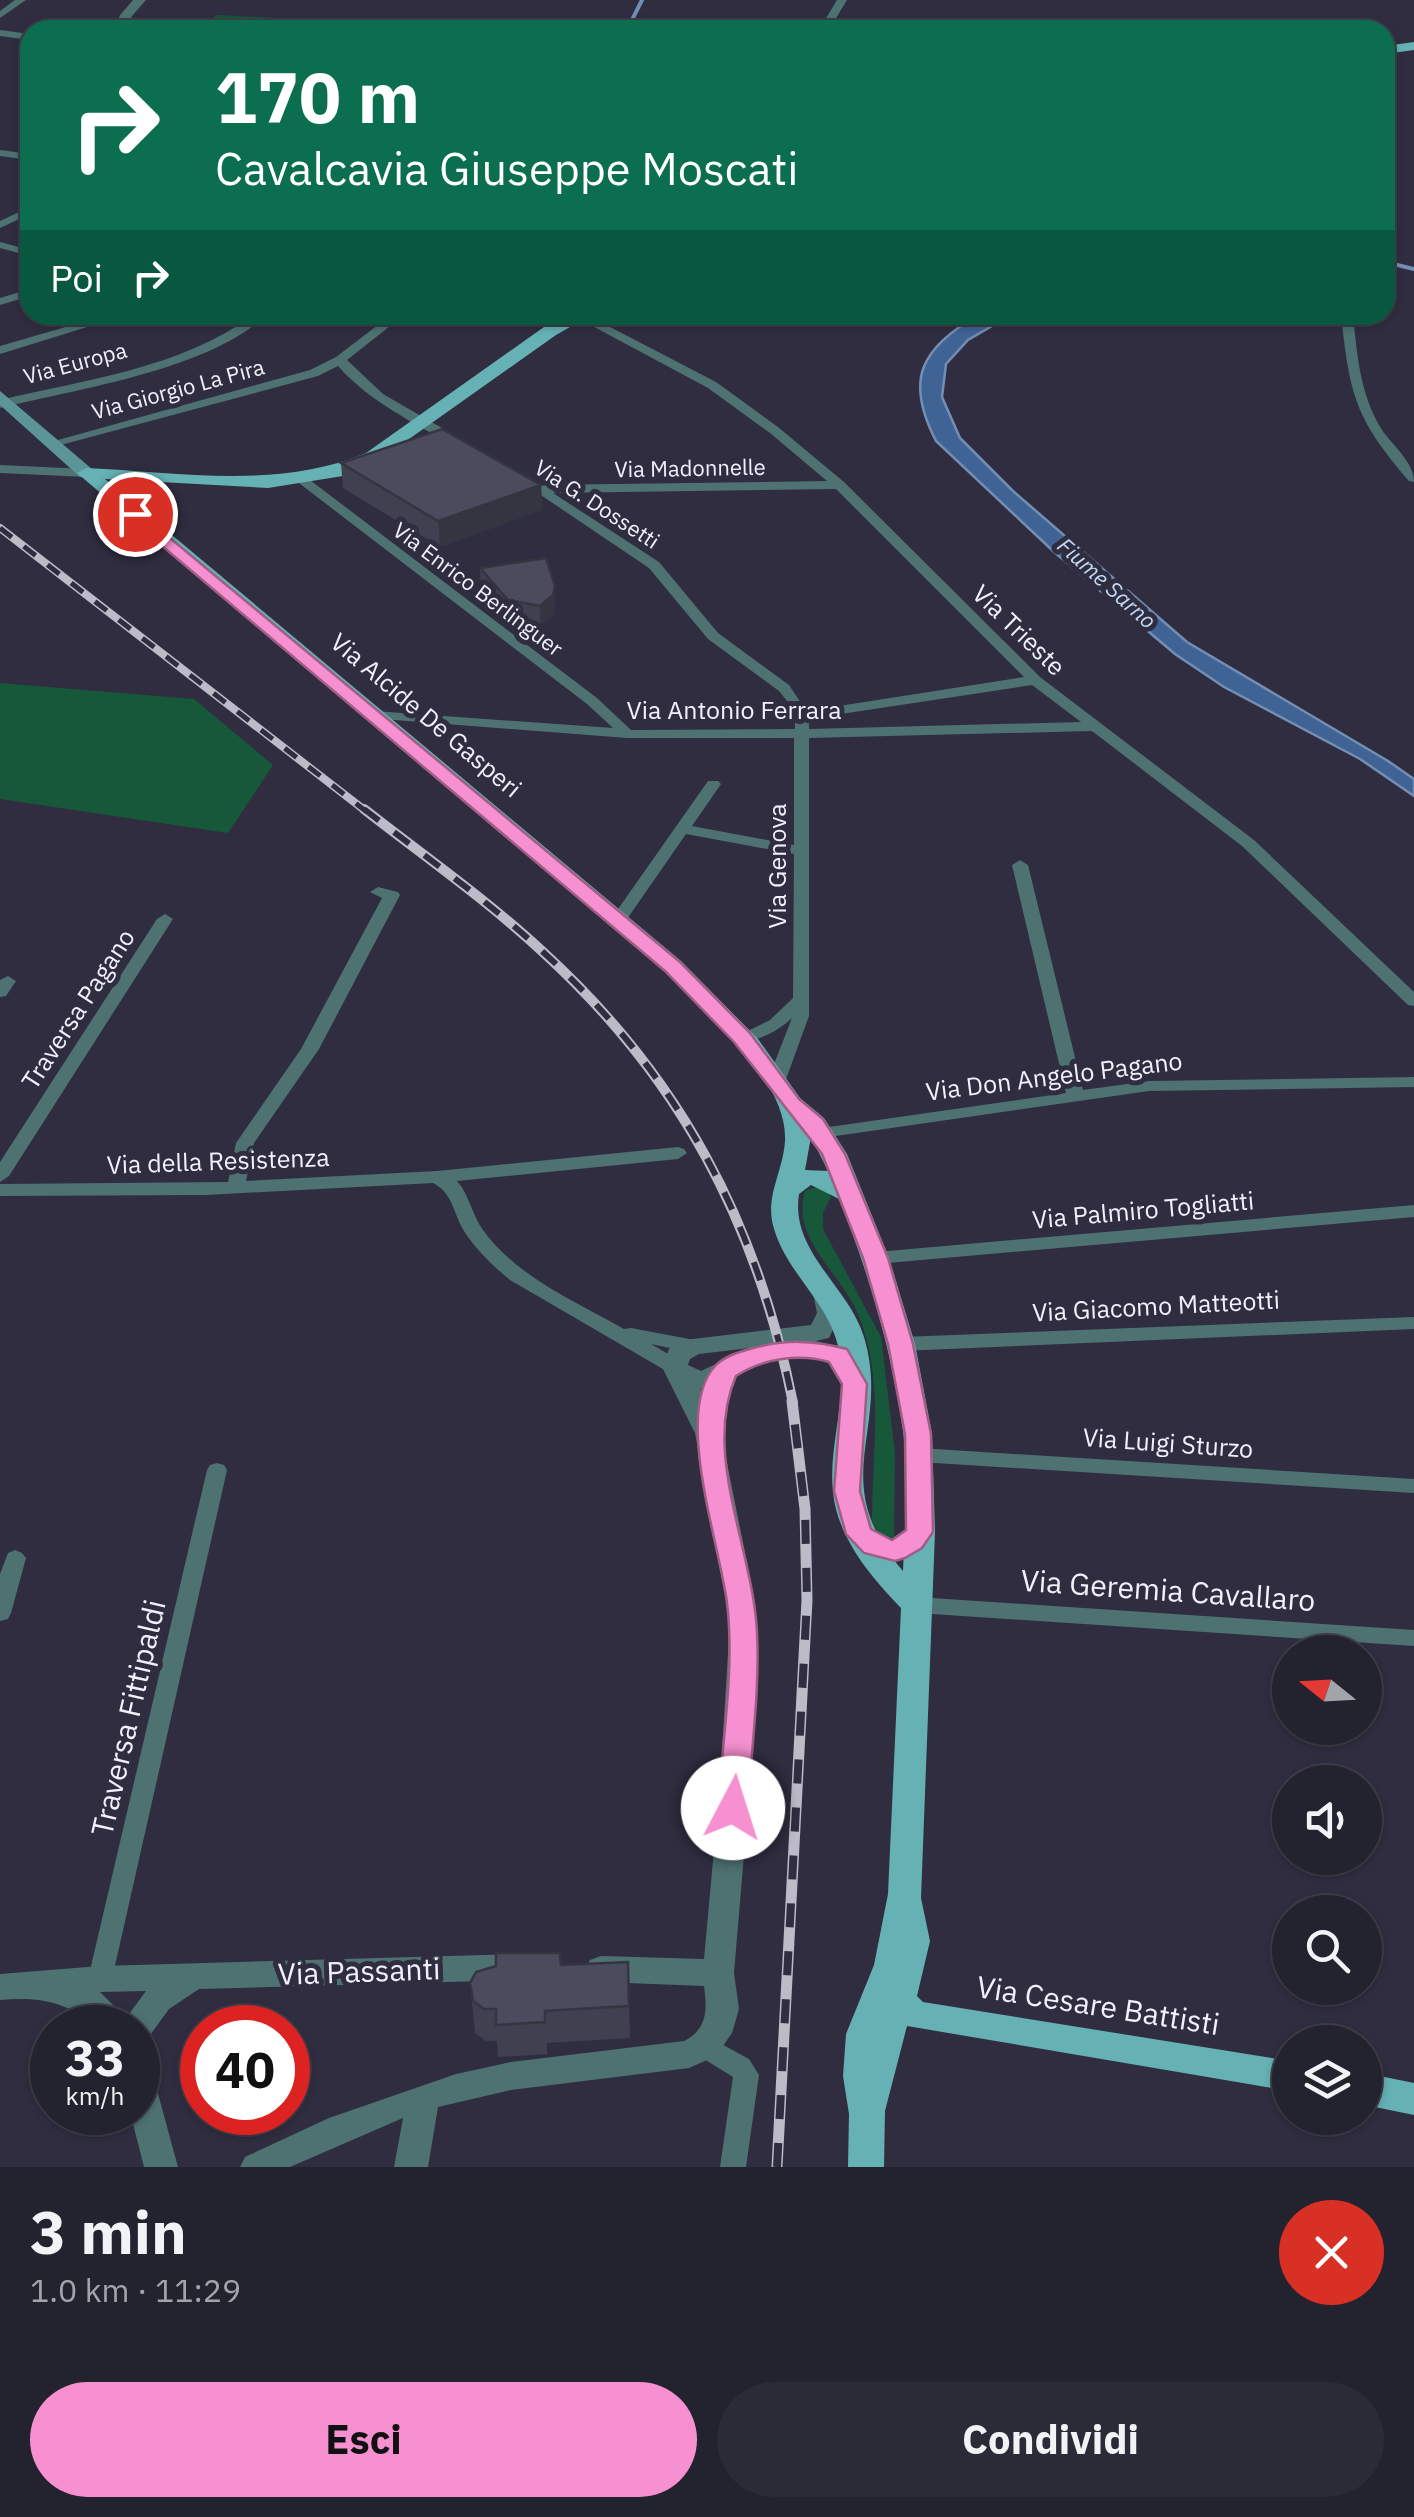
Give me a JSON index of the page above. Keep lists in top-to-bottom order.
{
  "streets": {
    "main road": ["Via Alcide De Gasperi", "Via Cesare Battisti"],
    "street": [
      "Via Europa",
      "Via Giorgio La Pira",
      "Via Madonnelle",
      "Via G. Dossetti",
      "Via Enrico Berlinguer",
      "Via Trieste",
      "Via Antonio Ferrara",
      "Via Genova",
      "Traversa Pagano",
      "Via Don Angelo Pagano",
      "Via della Resistenza",
      "Via Palmiro Togliatti",
      "Via Giacomo Matteotti",
      "Via Luigi Sturzo",
      "Via Geremia Cavallaro",
      "Traversa Fittipaldi",
      "Via Passanti"
    ]
  },
  "crossings": [
    ["Via Europa", "Via Alcide De Gasperi"],
    ["Via Giorgio La Pira", "Via Alcide De Gasperi"],
    ["Via Madonnelle", "Via G. Dossetti"],
    ["Via Madonnelle", "Via Trieste"],
    ["Via Enrico Berlinguer", "Via Antonio Ferrara"],
    ["Via Trieste", "Via Antonio Ferrara"],
    ["Via Antonio Ferrara", "Via Alcide De Gasperi"],
    ["Via Antonio Ferrara", "Via Genova"],
    ["Via Alcide De Gasperi", "Via Genova"],
    ["Via Alcide De Gasperi", "Via Don Angelo Pagano"],
    ["Via Alcide De Gasperi", "Via Palmiro Togliatti"],
    ["Via Alcide De Gasperi", "Via Giacomo Matteotti"],
    ["Via Alcide De Gasperi", "Via Luigi Sturzo"],
    ["Via Alcide De Gasperi", "Via Geremia Cavallaro"],
    ["Via Alcide De Gasperi", "Via Cesare Battisti"],
    ["Traversa Fittipaldi", "Via Passanti"]
  ],
  "water": ["Fiume Sarno"],
  "north": "left",
  "page": {
    "turn": ["170 m", "Cavalcavia Giuseppe Moscati"],
    "then": "Poi",
    "speed": "33 km/h",
    "limit": "40",
    "heading": ["3 min", "1.0 km · 11:29"],
    "buttons": ["Esci", "Condividi"]
  }
}
